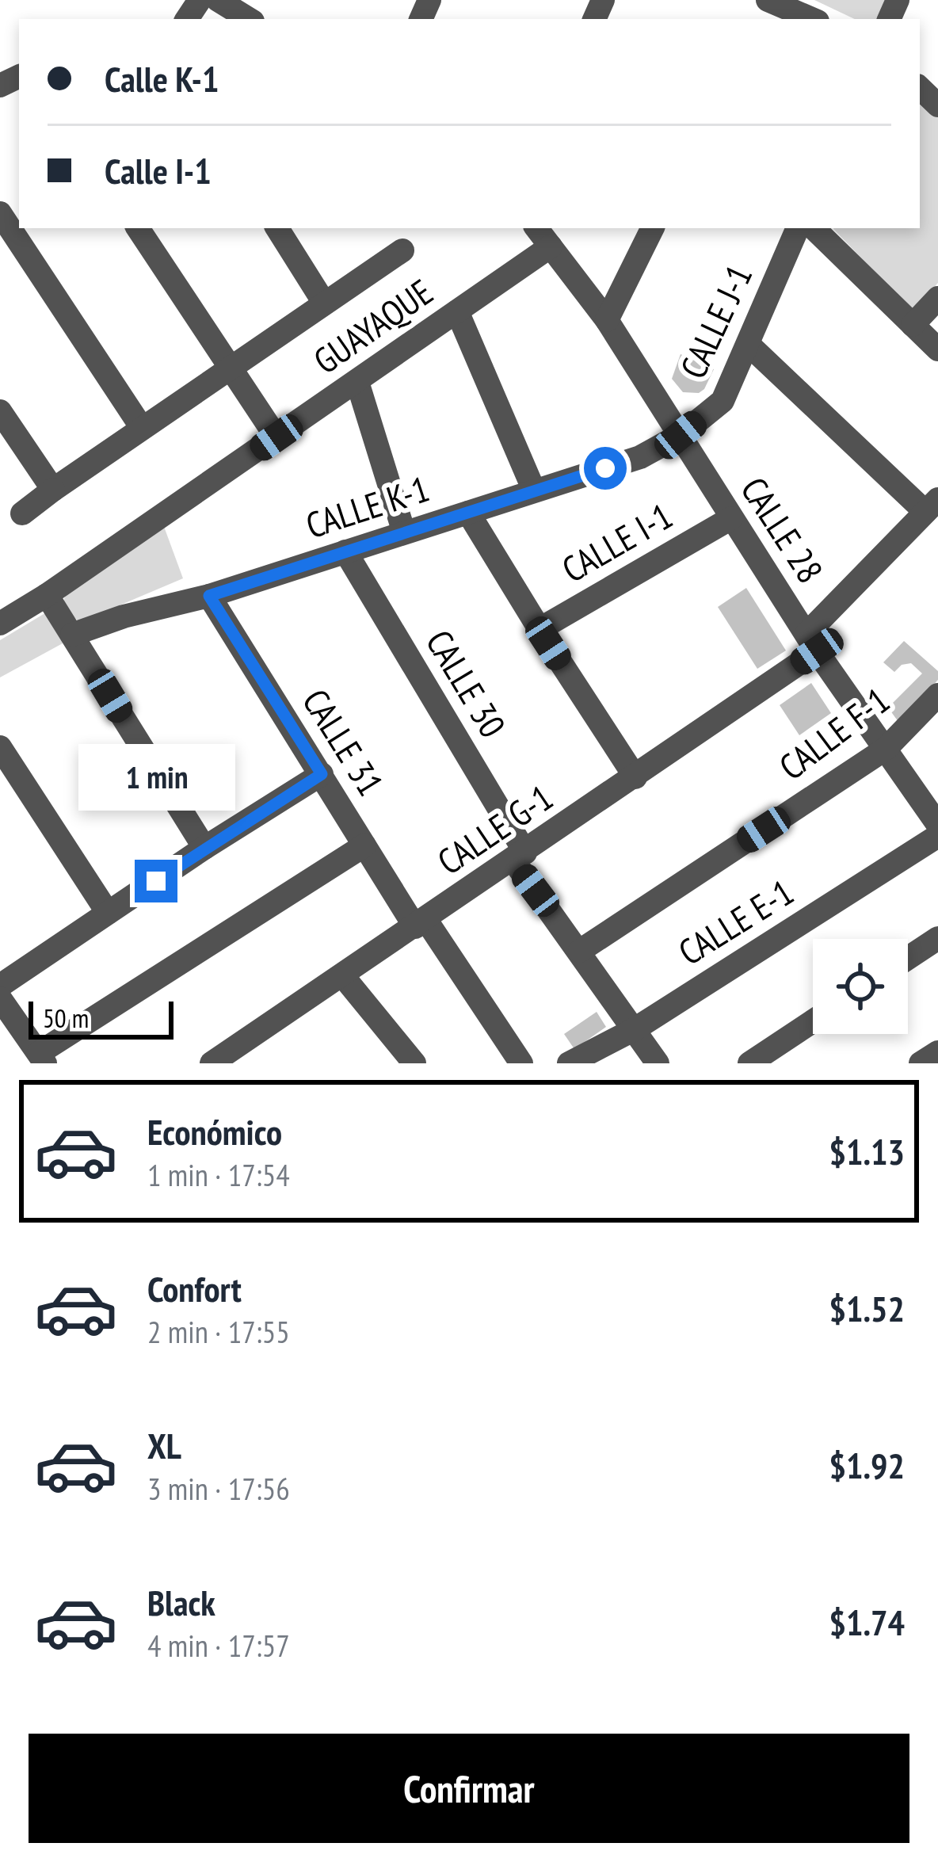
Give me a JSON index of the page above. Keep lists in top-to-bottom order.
{
  "streets": {
    "street": [
      "CALLE J-1",
      "GUAYAQUE",
      "CALLE K-1",
      "CALLE 28",
      "CALLE I-1",
      "CALLE 30",
      "CALLE F-1",
      "CALLE 31",
      "CALLE G-1",
      "CALLE E-1"
    ]
  },
  "crossings": [
    ["CALLE J-1", "CALLE K-1"],
    ["CALLE J-1", "CALLE 28"],
    ["GUAYAQUE", "CALLE 28"],
    ["CALLE K-1", "CALLE 28"],
    ["CALLE K-1", "CALLE 30"],
    ["CALLE K-1", "CALLE 31"],
    ["CALLE 28", "CALLE I-1"],
    ["CALLE 28", "CALLE F-1"],
    ["CALLE 28", "CALLE G-1"],
    ["CALLE 30", "CALLE F-1"],
    ["CALLE 30", "CALLE G-1"],
    ["CALLE 30", "CALLE E-1"],
    ["CALLE 31", "CALLE G-1"]
  ],
  "scale_bar": "50 m",
  "page": {
    "banner": ["Calle K-1", "Calle I-1"],
    "bubble": "1 min",
    "scale": "50 m",
    "list": [
      {
        "name": "Económico",
        "note": "1 min · 17:54",
        "value": "$1.13"
      },
      {
        "name": "Confort",
        "note": "2 min · 17:55",
        "value": "$1.52"
      },
      {
        "name": "XL",
        "note": "3 min · 17:56",
        "value": "$1.92"
      },
      {
        "name": "Black",
        "note": "4 min · 17:57",
        "value": "$1.74"
      }
    ],
    "buttons": "Confirmar"
  }
}
